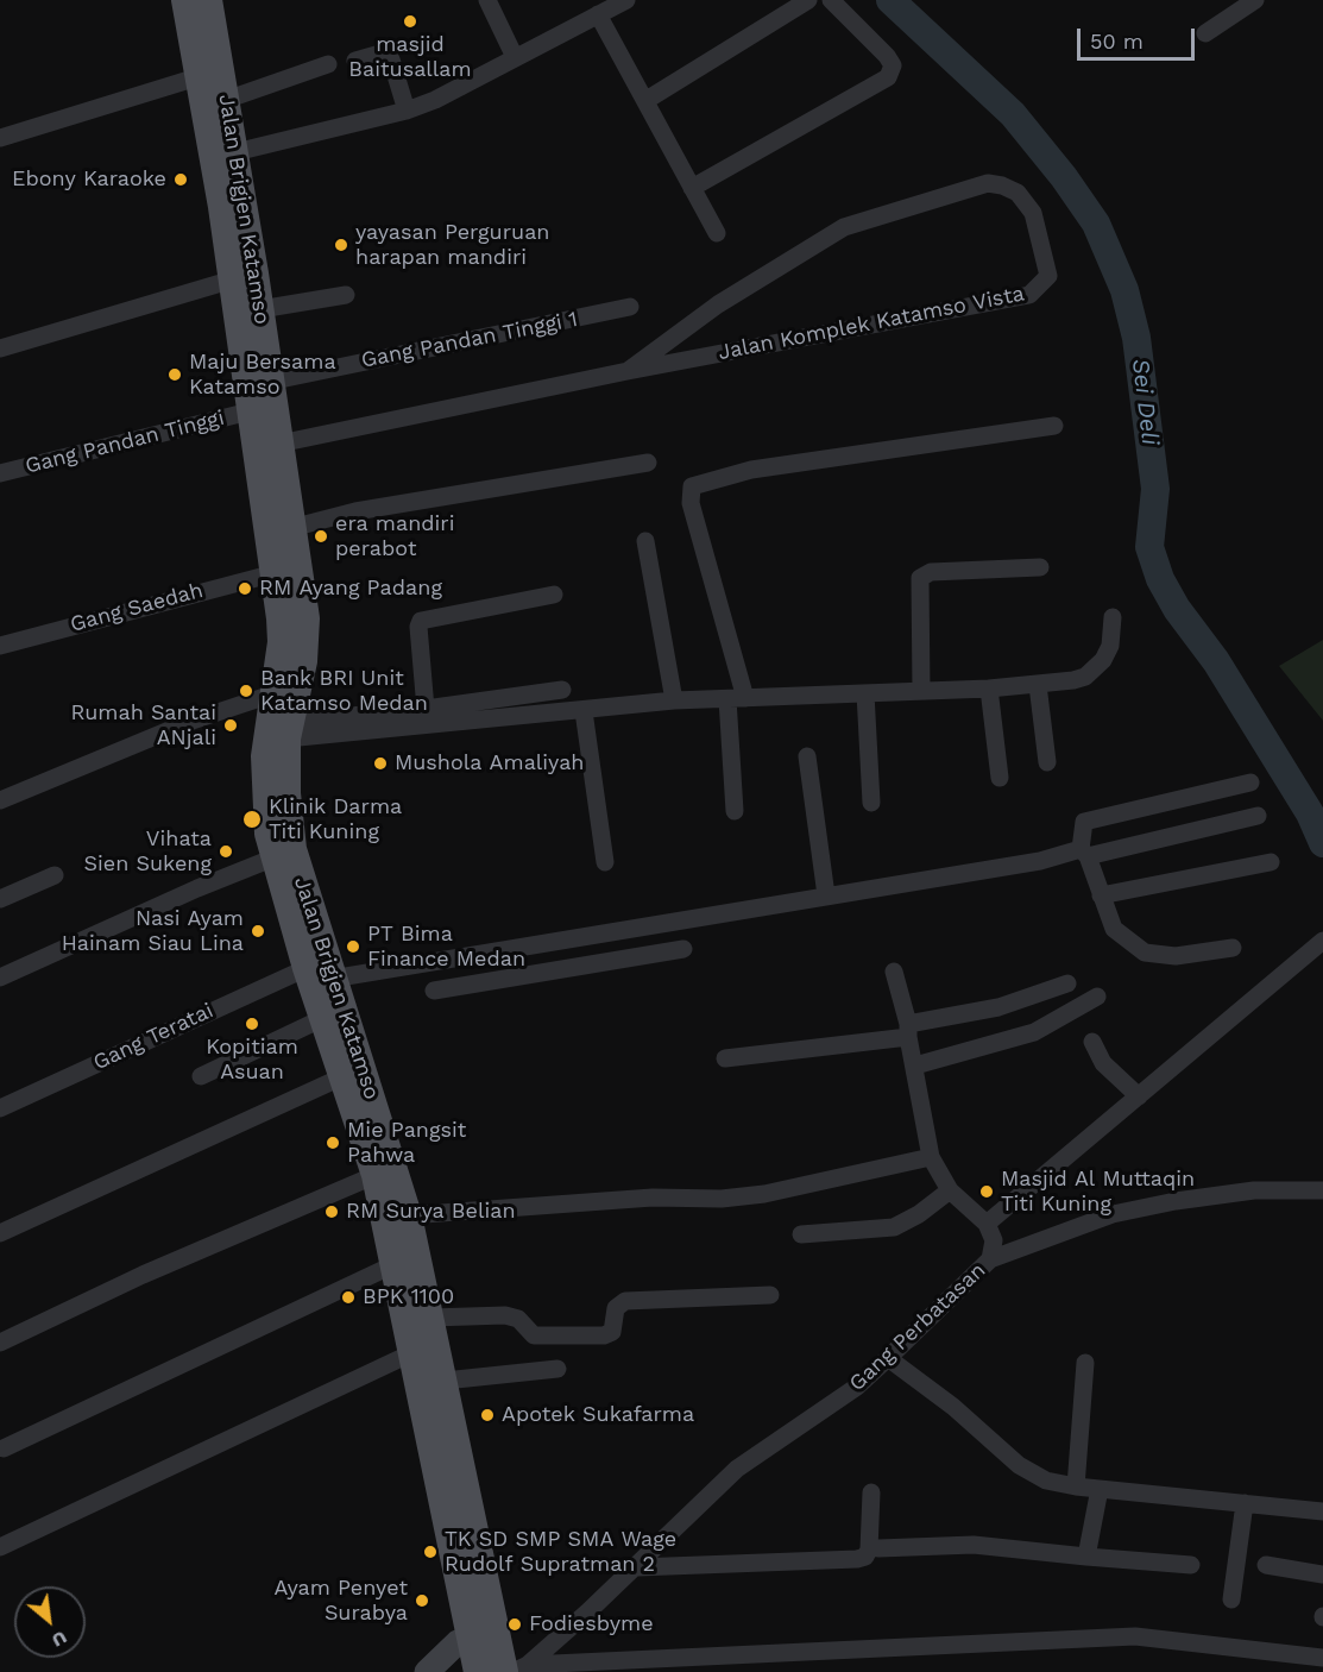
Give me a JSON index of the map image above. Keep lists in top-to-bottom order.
{
  "streets": {
    "main road": ["Jalan Brigjen Katamso"],
    "street": [
      "Jalan Komplek Katamso Vista",
      "Gang Pandan Tinggi 1",
      "Gang Pandan Tinggi",
      "Gang Saedah",
      "Gang Teratai",
      "Gang Perbatasan"
    ]
  },
  "crossings": [
    ["Jalan Brigjen Katamso", "Jalan Komplek Katamso Vista"],
    ["Jalan Brigjen Katamso", "Gang Pandan Tinggi 1"],
    ["Jalan Brigjen Katamso", "Gang Pandan Tinggi"],
    ["Jalan Brigjen Katamso", "Gang Saedah"],
    ["Jalan Brigjen Katamso", "Gang Teratai"],
    ["Jalan Brigjen Katamso", "Gang Perbatasan"]
  ],
  "water": ["Sei Deli"],
  "places": [
    "masjid Baitusallam",
    "Ebony Karaoke",
    "yayasan Perguruan harapan mandiri",
    "Maju Bersama Katamso",
    "era mandiri perabot",
    "RM Ayang Padang",
    "Bank BRI Unit Katamso Medan",
    "Rumah Santai ANjali",
    "Mushola Amaliyah",
    "Klinik Darma Titi Kuning",
    "Vihata Sien Sukeng",
    "Nasi Ayam Hainam Siau Lina",
    "PT Bima Finance Medan",
    "Kopitiam Asuan",
    "Mie Pangsit Pahwa",
    "Masjid Al Muttaqin Titi Kuning",
    "RM Surya Belian",
    "BPK 1100",
    "Apotek Sukafarma",
    "TK SD SMP SMA Wage Rudolf Supratman 2",
    "Ayam Penyet Surabya",
    "Fodiesbyme"
  ],
  "scale_bar": "50 m",
  "north": "bottom right"
}
